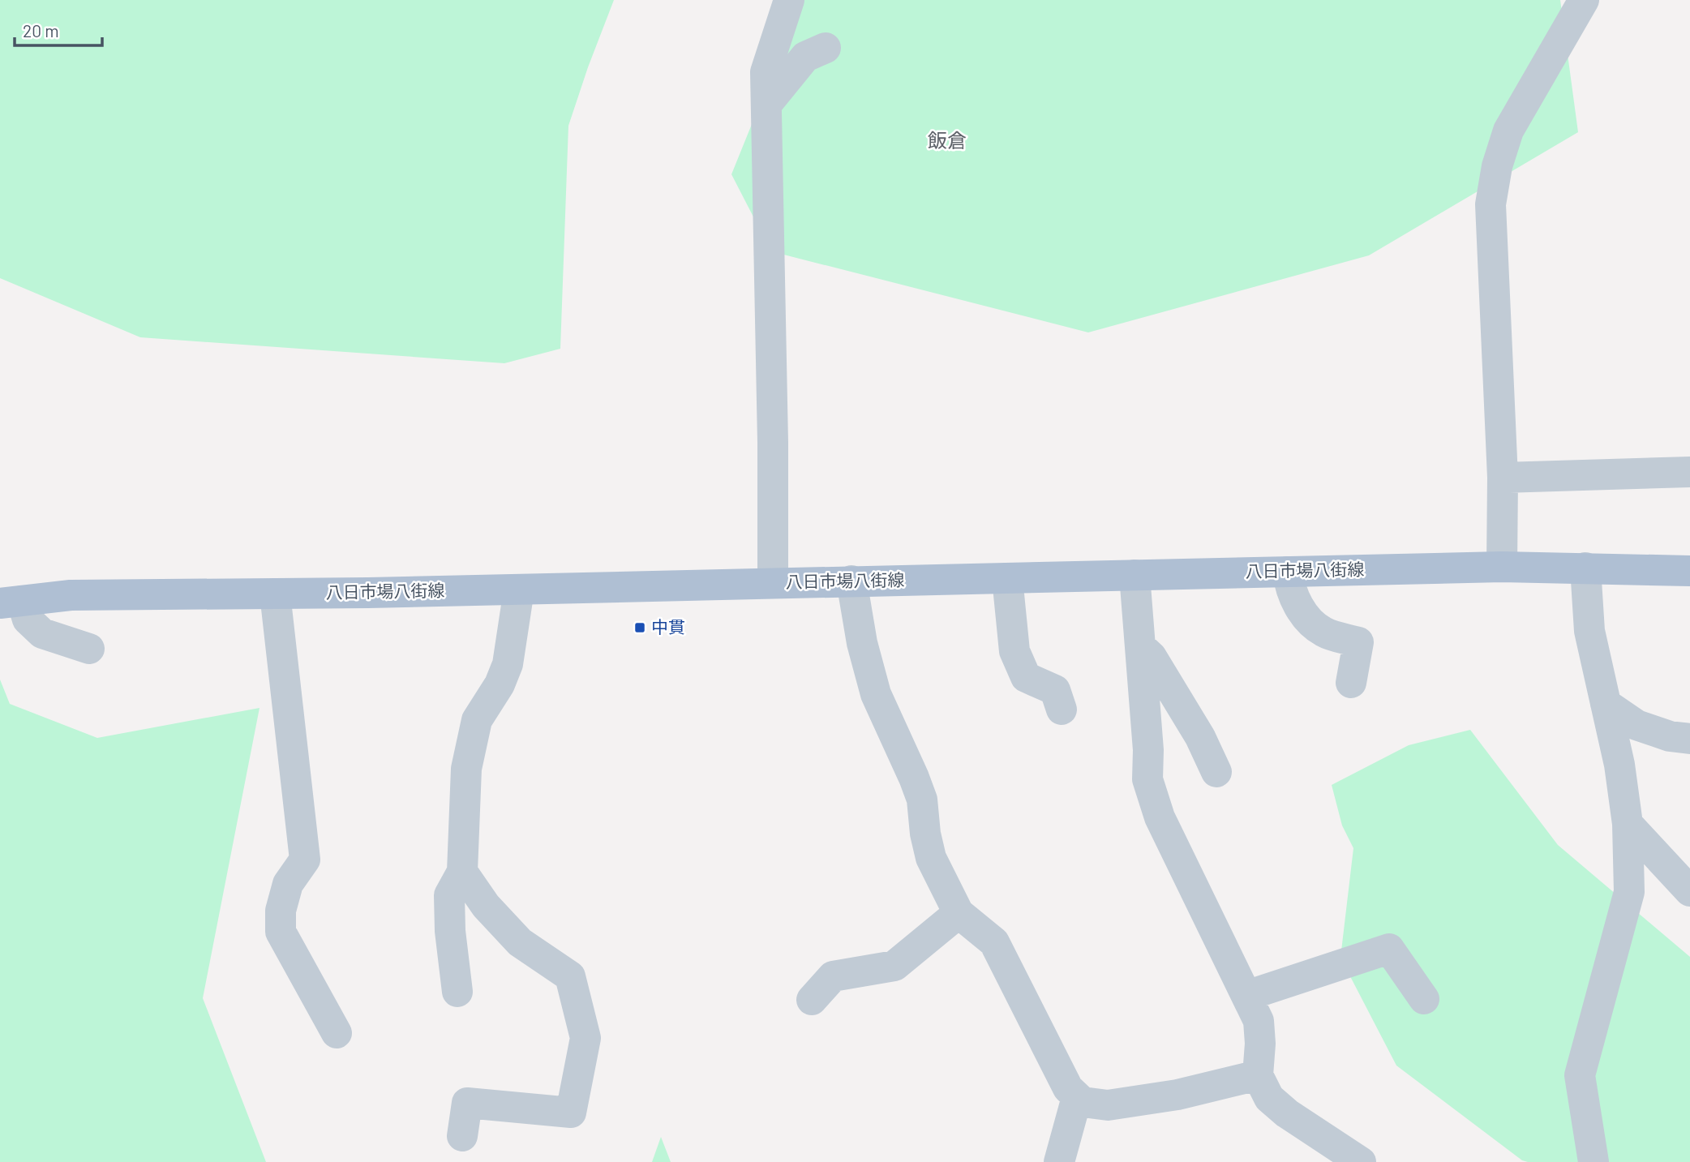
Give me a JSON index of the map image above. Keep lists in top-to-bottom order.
{
  "streets": {
    "main road": ["八日市場八街線"]
  },
  "districts": ["飯倉"],
  "places": {
    "transit": ["中貫"]
  },
  "scale_bar": "20 m"
}
